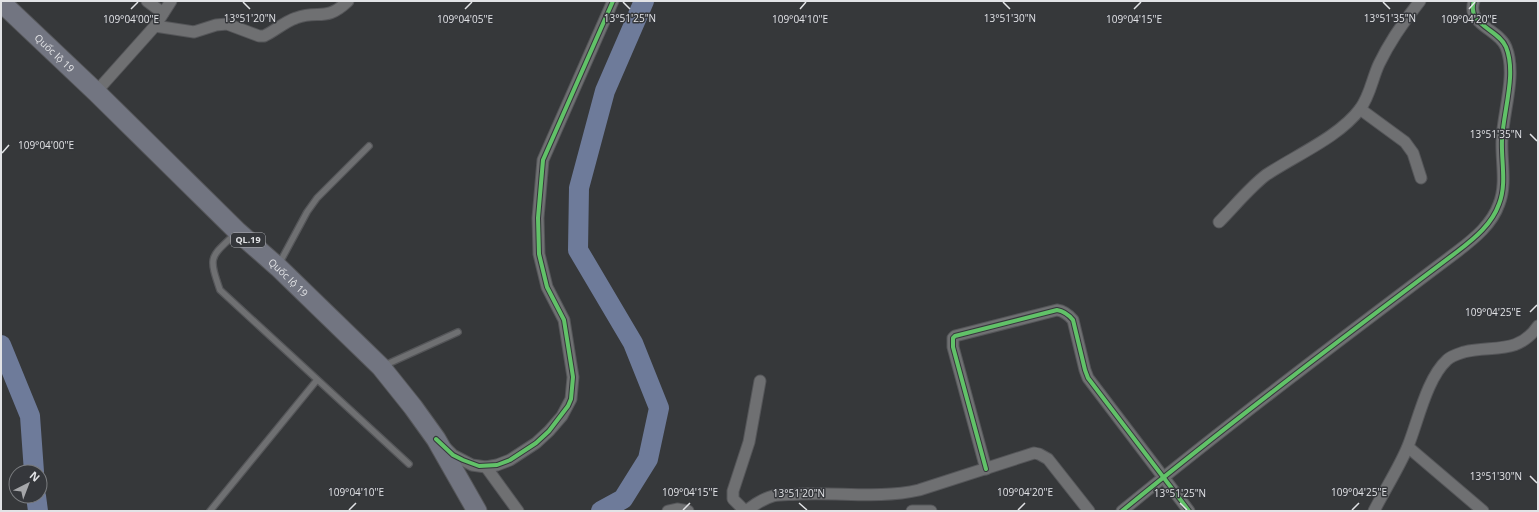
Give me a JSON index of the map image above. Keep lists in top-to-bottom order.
{
  "streets": {
    "highway": ["Quốc lộ 19", "QL.19"]
  },
  "north": "top right",
  "coordinates": [
    "13°51'35\"N",
    "13°51'20\"N",
    "13°51'25\"N",
    "13°51'30\"N",
    "109°04'00\"E",
    "109°04'05\"E",
    "109°04'10\"E",
    "109°04'15\"E",
    "109°04'20\"E",
    "109°04'25\"E"
  ]
}
